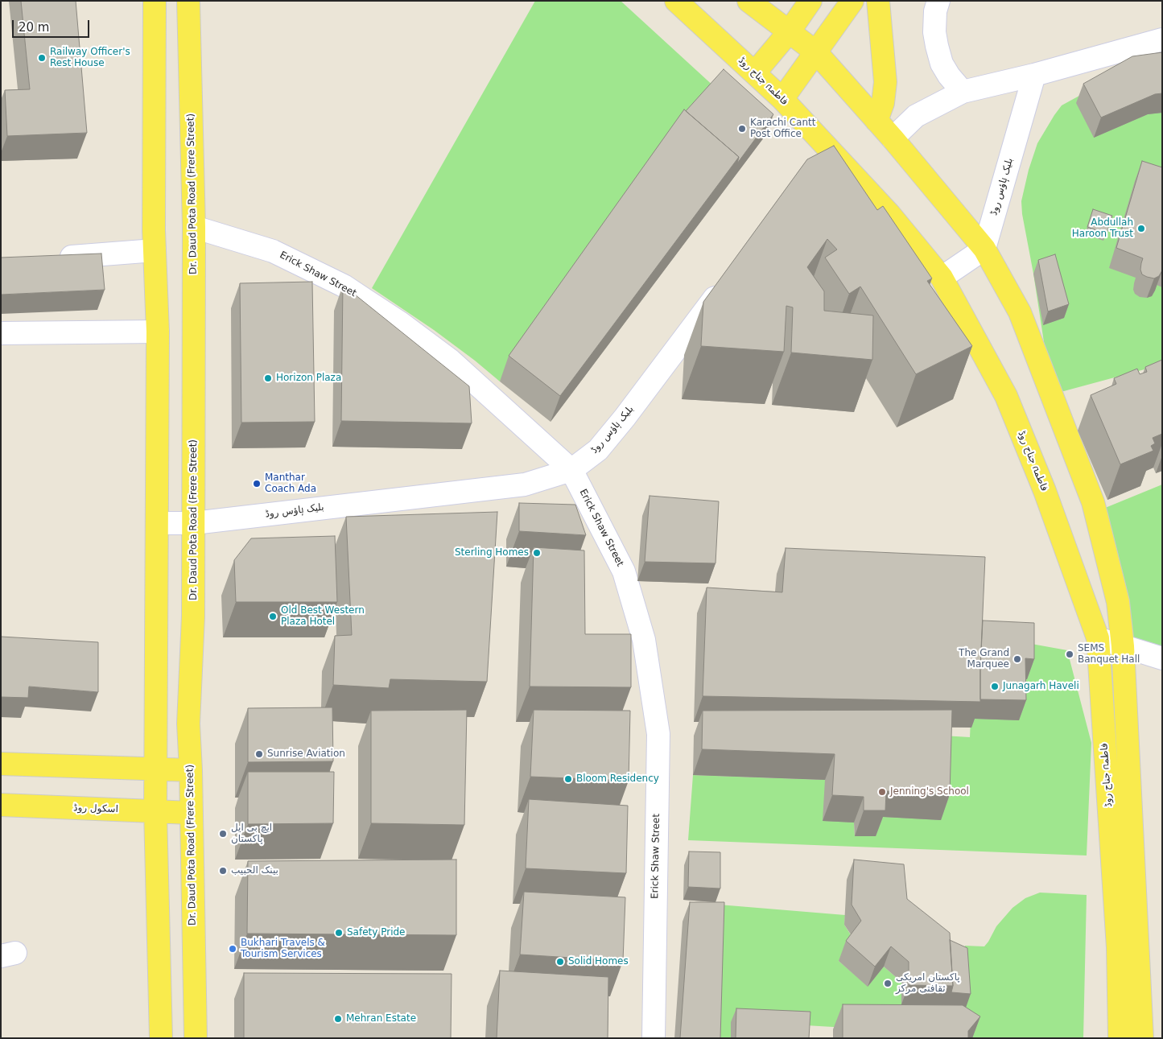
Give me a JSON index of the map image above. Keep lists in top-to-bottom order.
{
  "streets": {
    "main road": ["فاطمہ جناح روڈ", "Dr. Daud Pota Road (Frere Street)", "اسکول روڈ"],
    "street": ["بلیک ہاؤس روڈ", "Erick Shaw Street"]
  },
  "crossings": [
    ["بلیک ہاؤس روڈ", "Dr. Daud Pota Road (Frere Street)"],
    ["بلیک ہاؤس روڈ", "Erick Shaw Street"],
    ["Dr. Daud Pota Road (Frere Street)", "Erick Shaw Street"],
    ["Dr. Daud Pota Road (Frere Street)", "اسکول روڈ"]
  ],
  "places": [
    "Railway Officer's Rest House",
    "Karachi Cantt Post Office",
    "Abdullah Haroon Trust",
    "Horizon Plaza",
    "Manthar Coach Ada",
    "Sterling Homes",
    "Old Best Western Plaza Hotel",
    "SEMS Banquet Hall",
    "The Grand Marquee",
    "Junagarh Haveli",
    "Sunrise Aviation",
    "Bloom Residency",
    "Jenning's School",
    "ایچ بی ایل پاکستان",
    "بينک الحبيب",
    "Safety Pride",
    "Bukhari Travels & Tourism Services",
    "Solid Homes",
    "پاکستان امریکی ثقافتی مرکز",
    "Mehran Estate"
  ],
  "scale_bar": "20 m"
}
